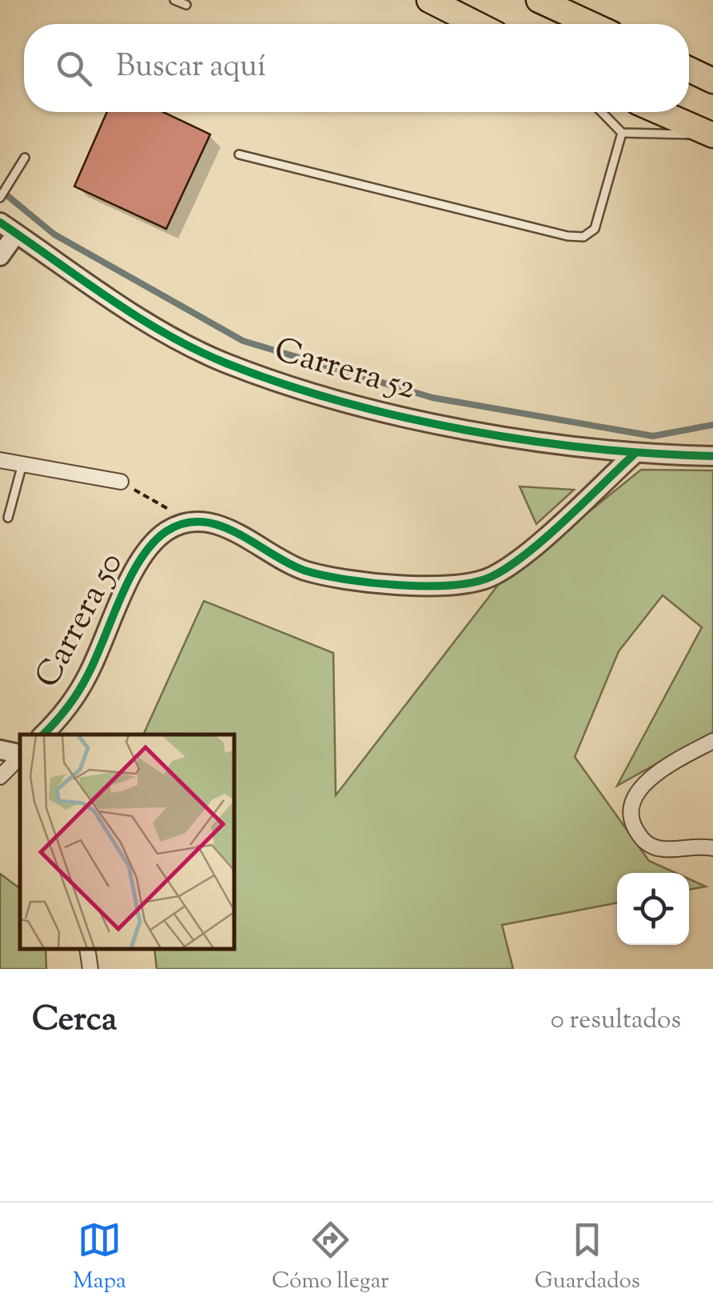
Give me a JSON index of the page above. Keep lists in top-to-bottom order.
{
  "streets": {
    "street": ["Carrera 52", "Carrera 50"]
  },
  "page": {
    "search": "Buscar aquí",
    "heading": ["Cerca", "0 resultados"],
    "nav": ["Mapa", "Cómo llegar", "Guardados"]
  }
}
